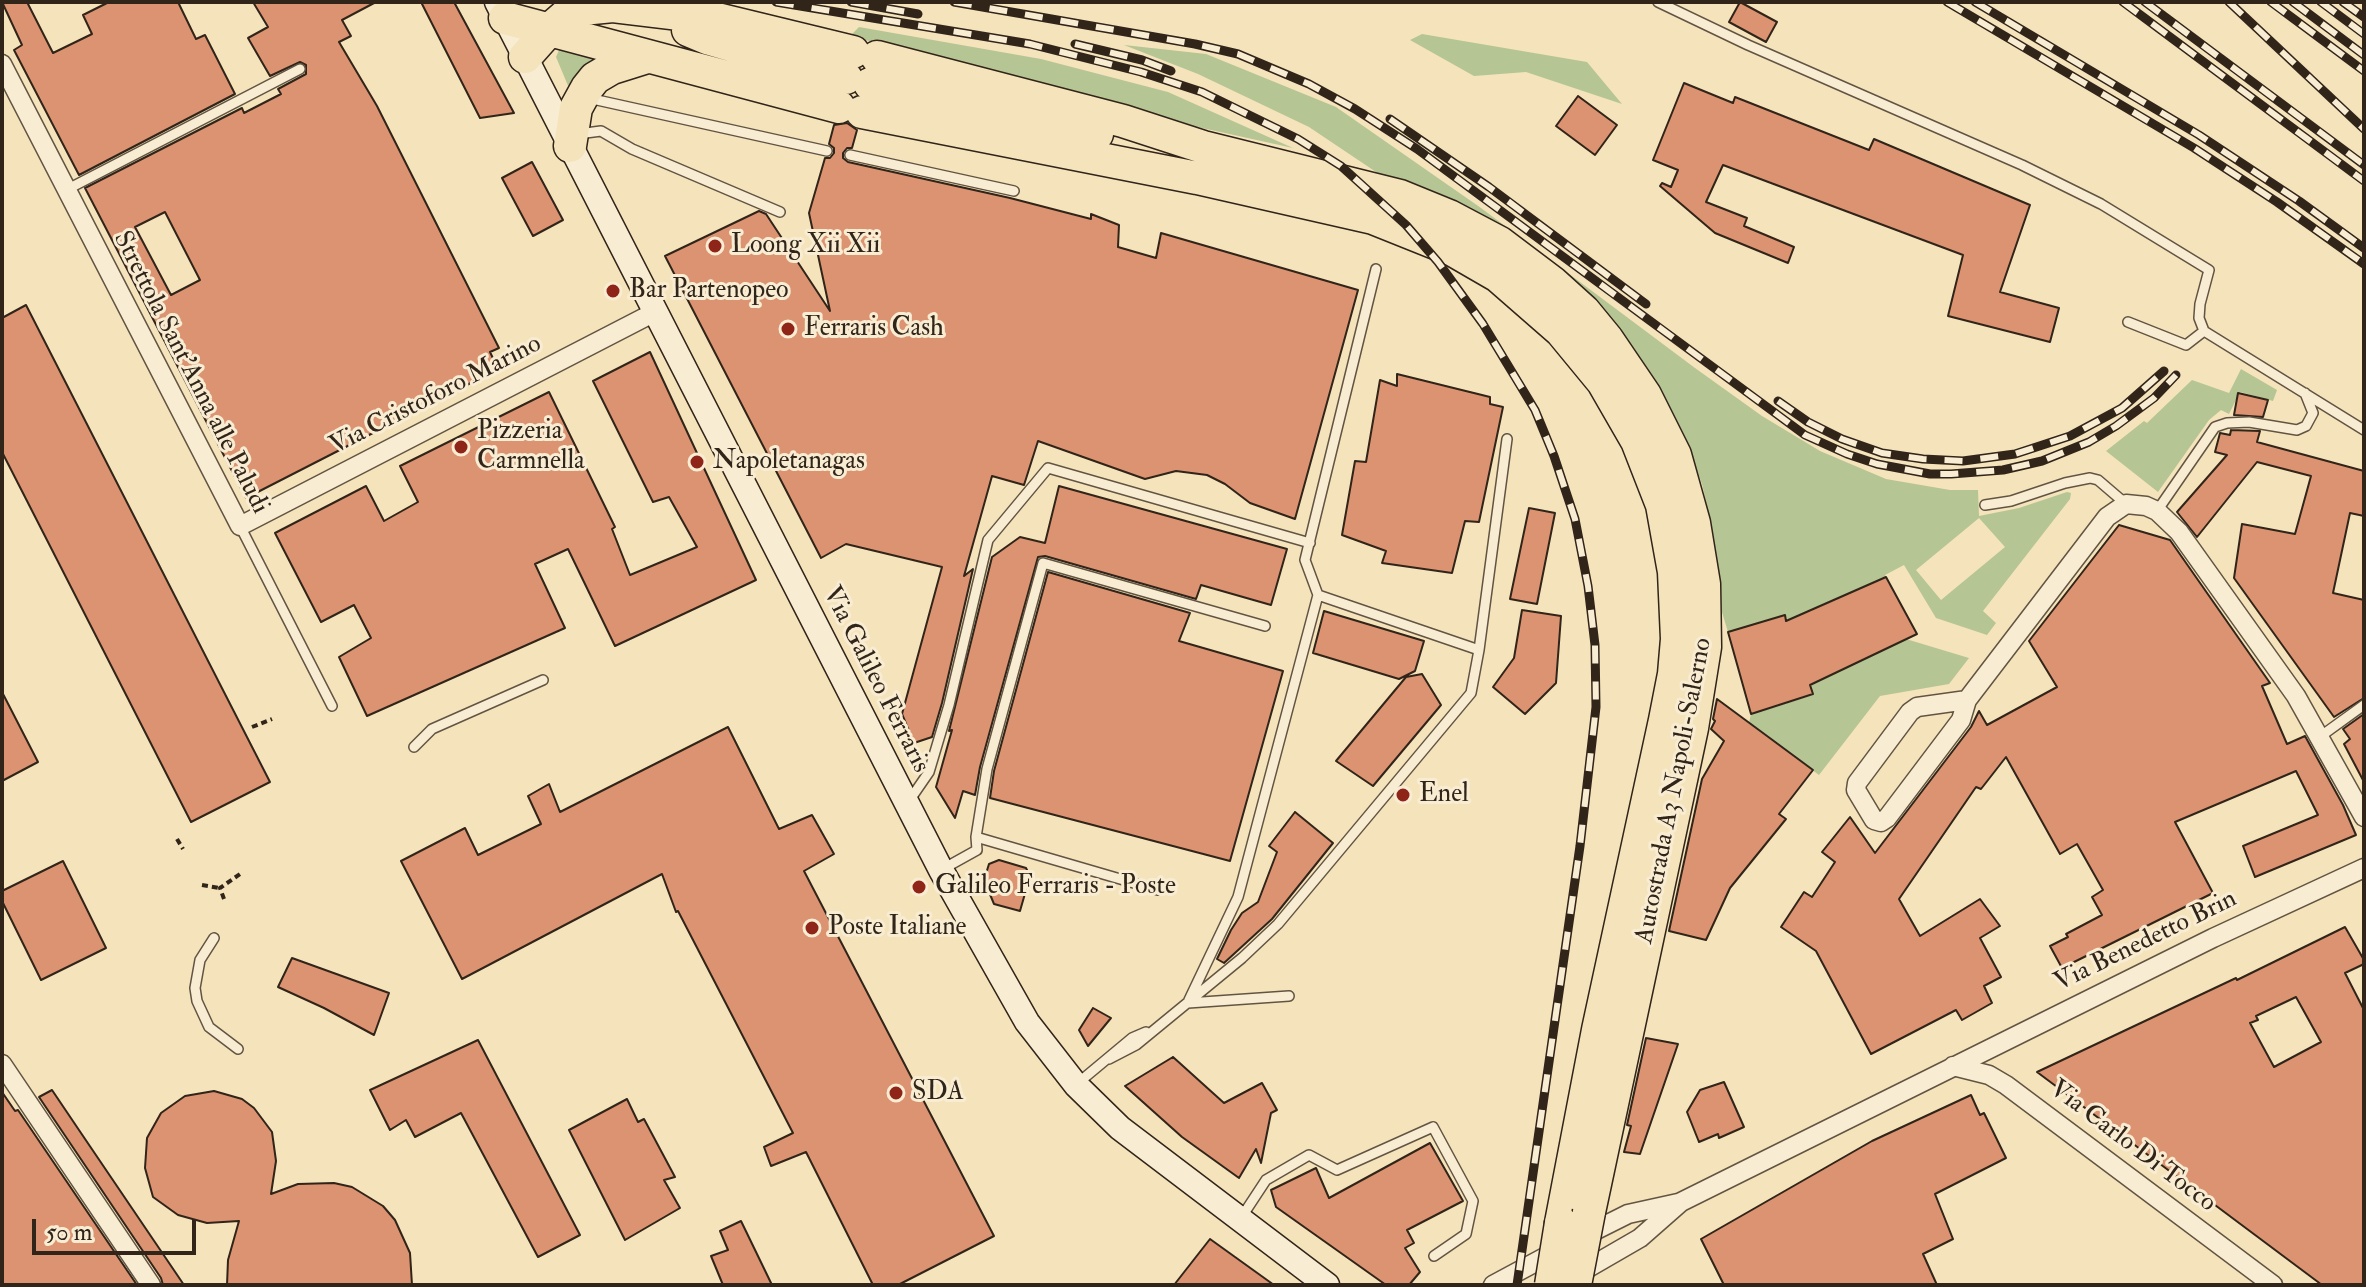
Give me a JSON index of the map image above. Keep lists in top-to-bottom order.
{
  "streets": {
    "highway": ["Autostrada A3 Napoli-Salerno"],
    "main road": ["Via Galileo Ferraris"],
    "street": [
      "Strettola Sant'Anna alle Paludi",
      "Via Cristoforo Marino",
      "Via Benedetto Brin",
      "Via Carlo Di Tocco"
    ]
  },
  "crossings": [
    ["Strettola Sant'Anna alle Paludi", "Via Cristoforo Marino"],
    ["Via Cristoforo Marino", "Via Galileo Ferraris"],
    ["Via Benedetto Brin", "Via Carlo Di Tocco"]
  ],
  "places": [
    "Loong Xii Xii",
    "Bar Partenopeo",
    "Ferraris Cash",
    "Pizzeria Carmnella",
    "Napoletanagas",
    "Enel",
    "Galileo Ferraris - Poste",
    "Poste Italiane",
    "SDA"
  ],
  "scale_bar": "50 m"
}
